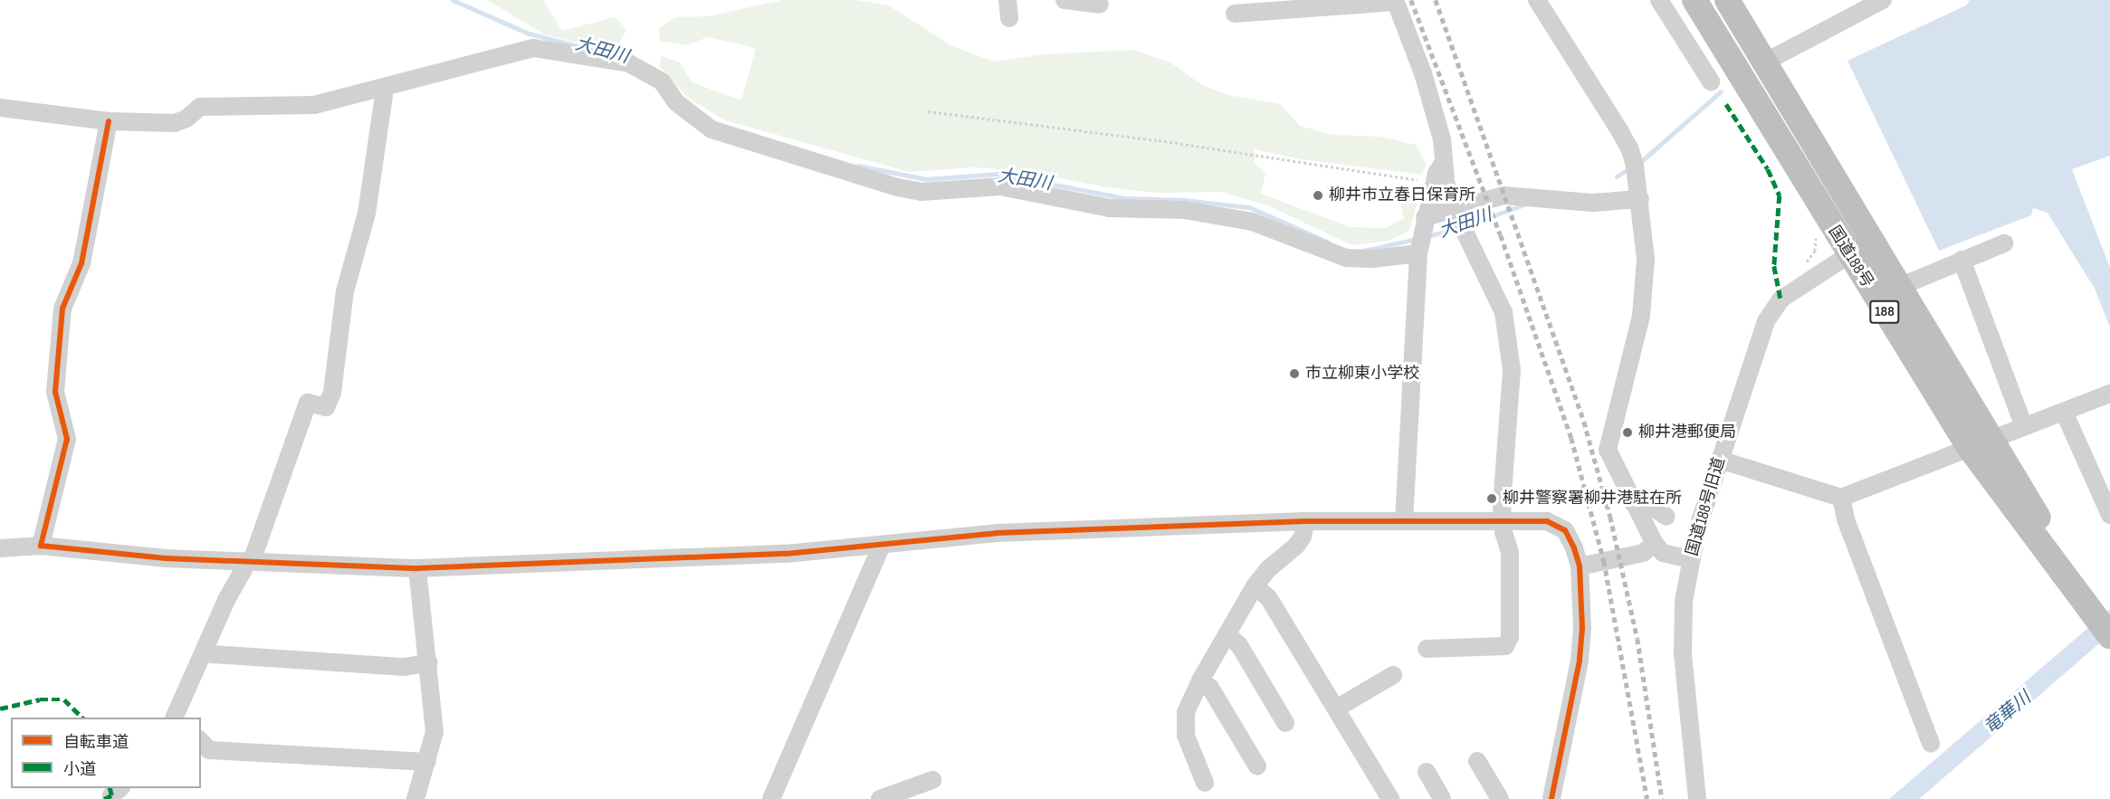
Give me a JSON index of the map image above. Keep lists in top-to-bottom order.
{
  "streets": {
    "highway": ["国道188号", "188"],
    "street": ["国道188号旧道"]
  },
  "crossings": [
    ["国道188号", "国道188号旧道"]
  ],
  "water": ["大田川", "竜華川"],
  "places": [
    "柳井市立春日保育所",
    "市立柳東小学校",
    "柳井港郵便局",
    "柳井警察署柳井港駐在所"
  ],
  "legend": ["自転車道", "小道"]
}
